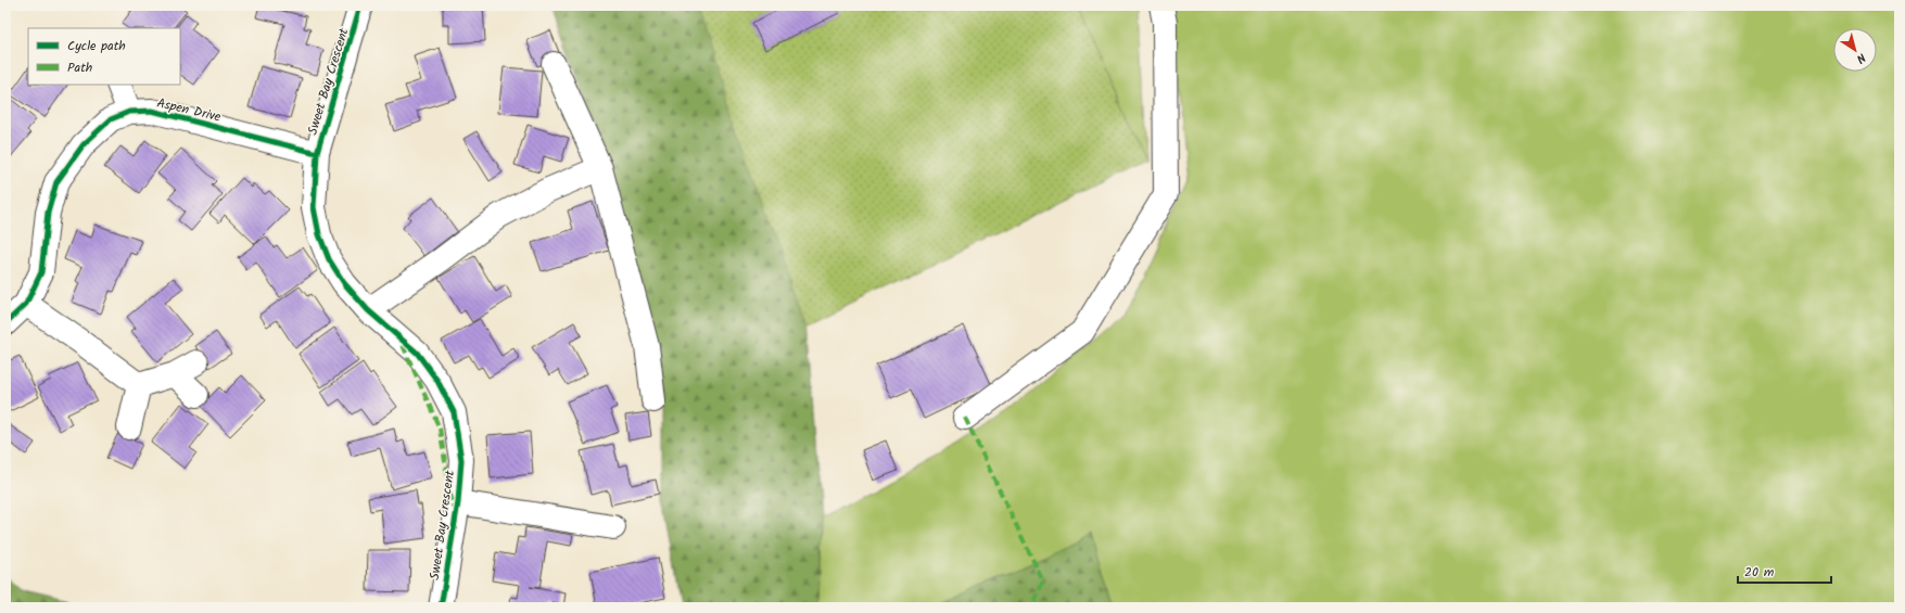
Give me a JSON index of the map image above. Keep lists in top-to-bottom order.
{
  "streets": {
    "street": ["Sweet Bay Crescent", "Aspen Drive"]
  },
  "crossings": [
    ["Sweet Bay Crescent", "Aspen Drive"]
  ],
  "legend": ["Cycle path", "Path"],
  "scale_bar": "20 m",
  "north": "bottom right"
}
